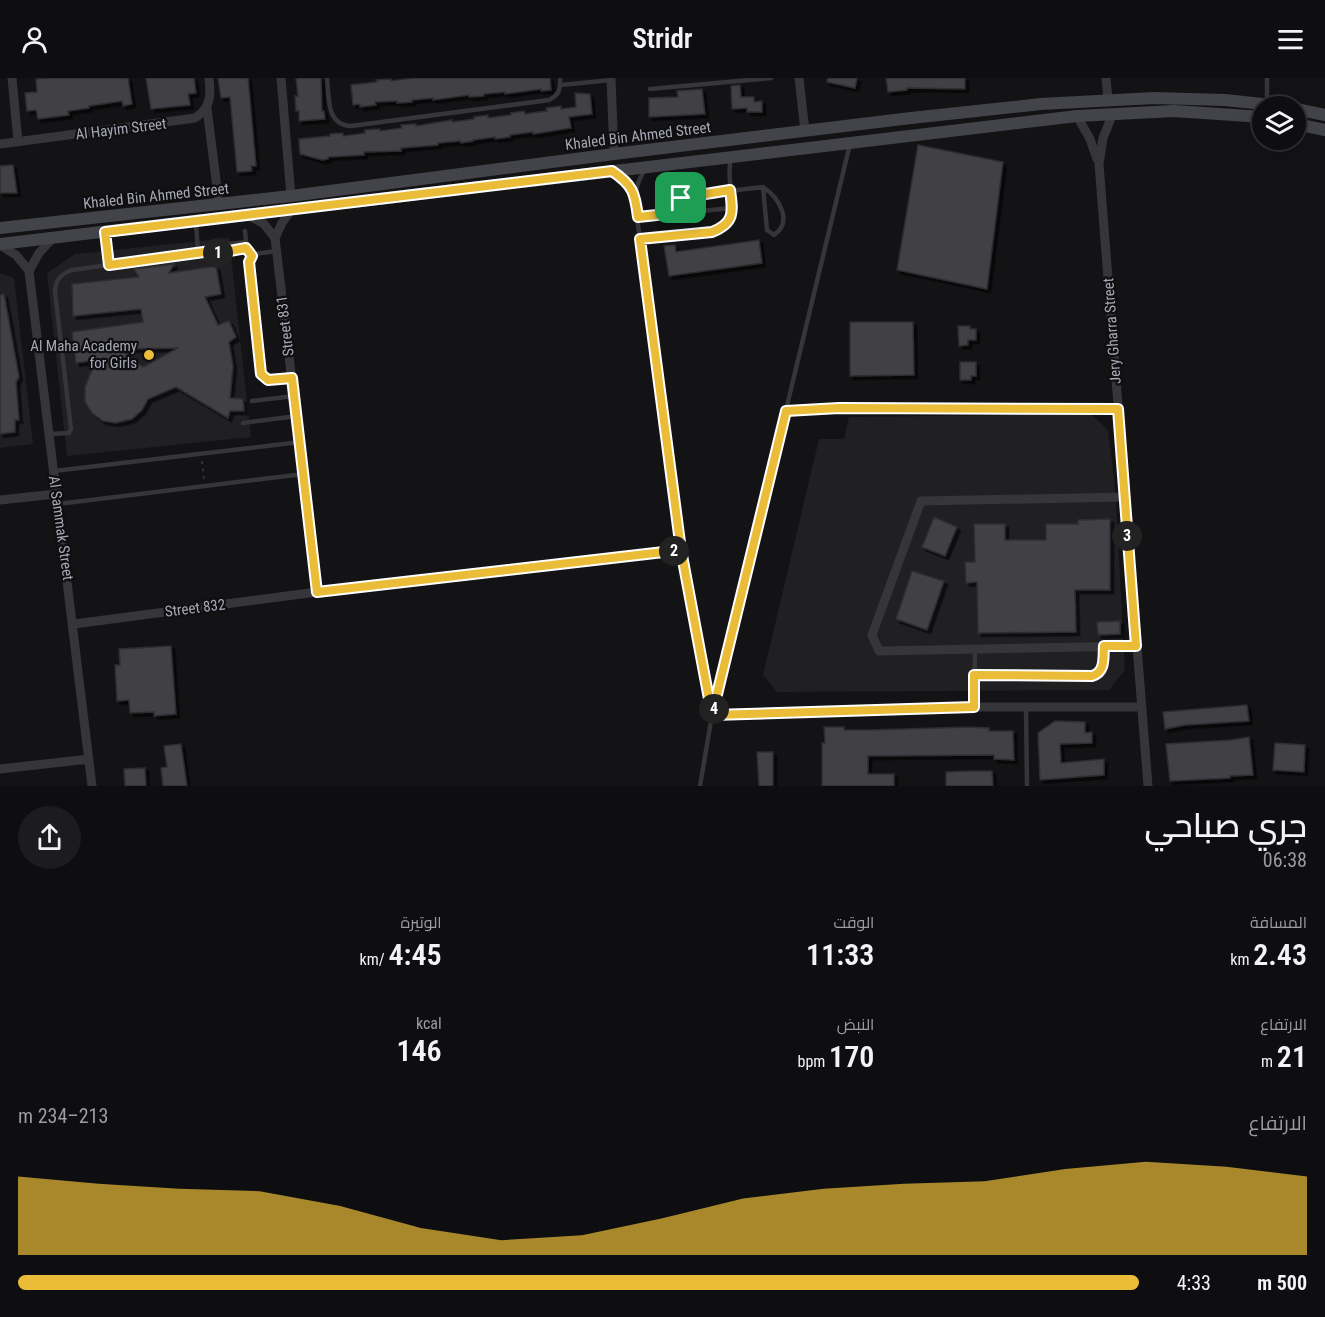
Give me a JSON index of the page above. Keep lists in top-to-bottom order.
{
  "streets": {
    "main road": ["Khaled Bin Ahmed Street"],
    "street": [
      "Al Hayim Street",
      "Street 831",
      "Jery Gharra Street",
      "Al Sammak Street",
      "Street 832"
    ]
  },
  "crossings": [
    ["Khaled Bin Ahmed Street", "Jery Gharra Street"],
    ["Street 831", "Street 832"],
    ["Al Sammak Street", "Street 832"]
  ],
  "places": ["Al Maha Academy for Girls"],
  "page": {
    "header": "Stridr",
    "pins": [
      "1",
      "3",
      "2",
      "4"
    ],
    "heading": ["جري صباحي", "06:38"],
    "stats": [
      ["المسافة", "2.43 km"],
      ["الوقت", "11:33"],
      ["الوتيرة", "4:45 /km"],
      ["الارتفاع", "21 m"],
      ["النبض", "170 bpm"],
      ["kcal", "146"]
    ],
    "chart": ["الارتفاع", "213–234 m"],
    "list": [
      {
        "name": "500 m",
        "note": "4:33"
      }
    ]
  }
}
